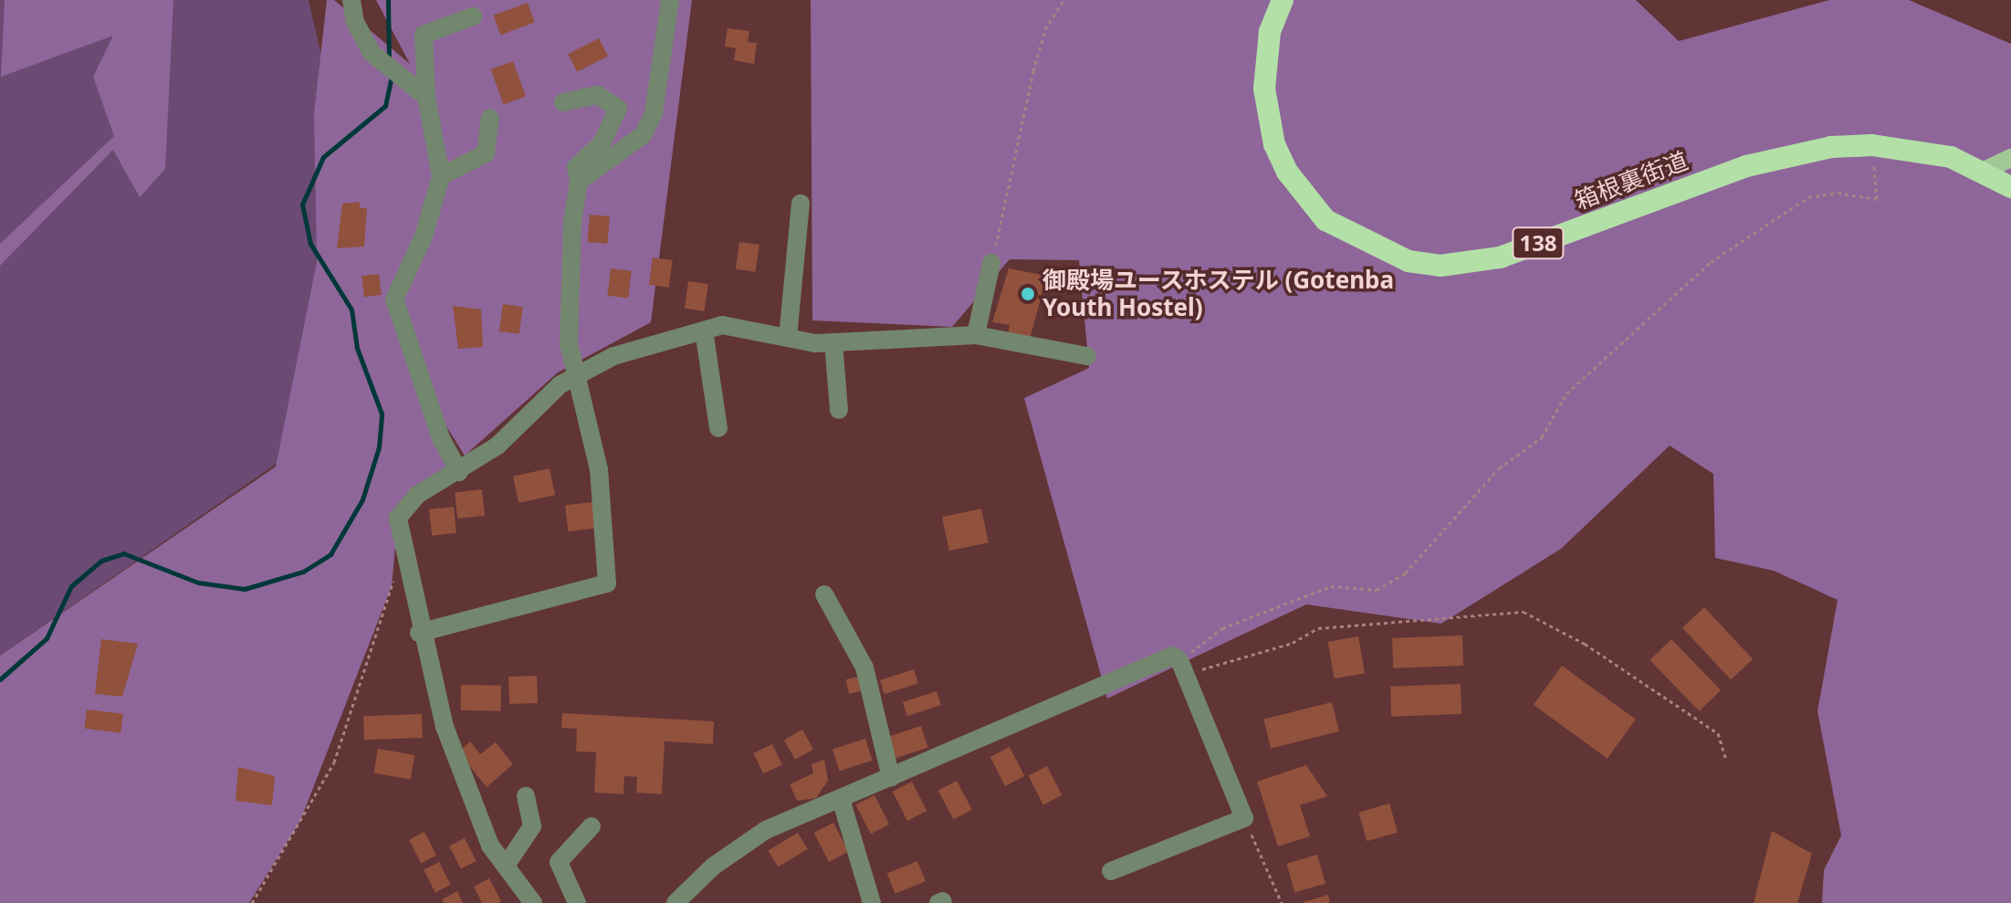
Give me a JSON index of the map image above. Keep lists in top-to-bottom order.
{
  "streets": {
    "highway": ["箱根裏街道", "138"]
  },
  "crossings": [
    ["箱根裏街道", "138"]
  ],
  "places": ["御殿場ユースホステル (Gotenba Youth Hostel)"]
}
